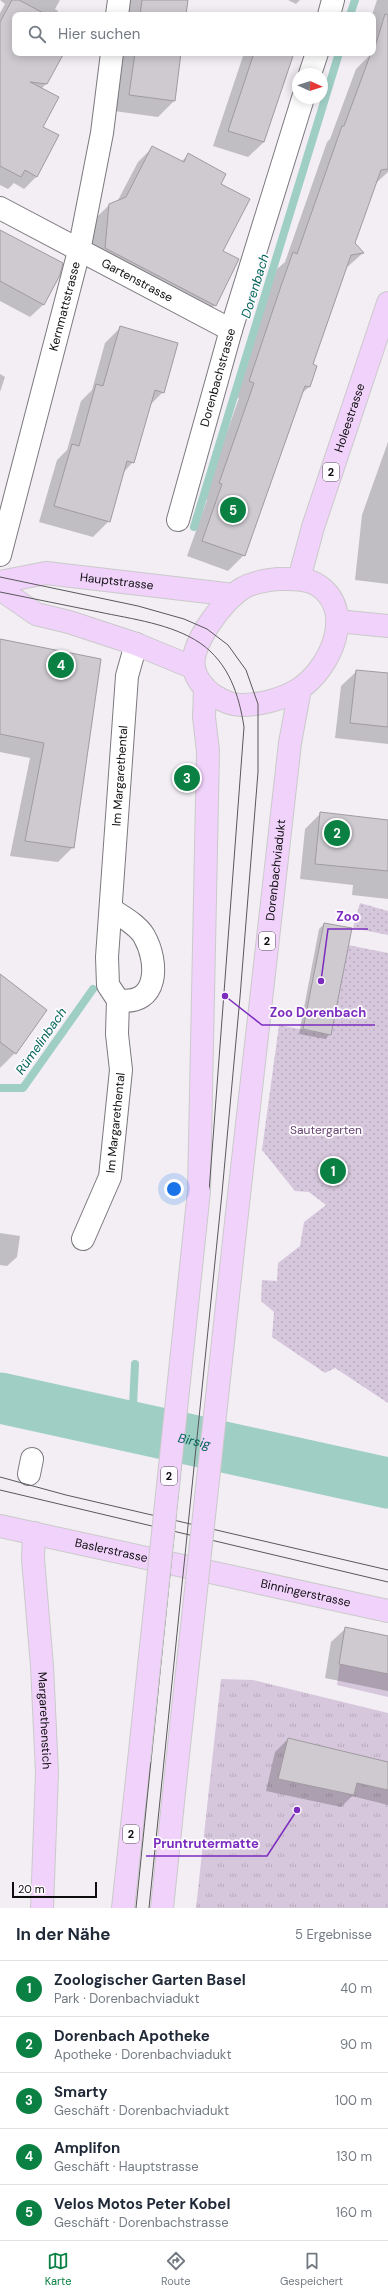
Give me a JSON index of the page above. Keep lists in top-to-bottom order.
{
  "streets": {
    "main road": [
      "Holeestrasse",
      "2",
      "Hauptstrasse",
      "Dorenbachviadukt",
      "Baslerstrasse",
      "Binningerstrasse",
      "Margarethenstich"
    ],
    "street": [
      "Gartenstrasse",
      "Kernmattstrasse",
      "Dorenbachstrasse",
      "Im Margarethental"
    ]
  },
  "crossings": [
    ["Gartenstrasse", "Kernmattstrasse"],
    ["Gartenstrasse", "Dorenbachstrasse"],
    ["Holeestrasse", "2"],
    ["Holeestrasse", "Hauptstrasse"],
    ["Holeestrasse", "Dorenbachviadukt"],
    ["2", "Hauptstrasse"],
    ["2", "Dorenbachviadukt"],
    ["Hauptstrasse", "Dorenbachviadukt"],
    ["Baslerstrasse", "Binningerstrasse"],
    ["Baslerstrasse", "Margarethenstich"]
  ],
  "water": ["Dorenbach", "Rümelinbach", "Birsig"],
  "parks": ["Sautergarten"],
  "places": ["Zoo", "Zoo Dorenbach", "Pruntrutermatte"],
  "scale_bar": "20 m",
  "north": "right",
  "page": {
    "search": "Hier suchen",
    "pins": [
      "5",
      "4",
      "3",
      "2",
      "1"
    ],
    "scale": "20 m",
    "heading": ["In der Nähe", "5 Ergebnisse"],
    "list": [
      {
        "mark": "1",
        "name": "Zoologischer Garten Basel",
        "note": "Park · Dorenbachviadukt",
        "value": "40 m"
      },
      {
        "mark": "2",
        "name": "Dorenbach Apotheke",
        "note": "Apotheke · Dorenbachviadukt",
        "value": "90 m"
      },
      {
        "mark": "3",
        "name": "Smarty",
        "note": "Geschäft · Dorenbachviadukt",
        "value": "100 m"
      },
      {
        "mark": "4",
        "name": "Amplifon",
        "note": "Geschäft · Hauptstrasse",
        "value": "130 m"
      },
      {
        "mark": "5",
        "name": "Velos Motos Peter Kobel",
        "note": "Geschäft · Dorenbachstrasse",
        "value": "160 m"
      }
    ],
    "nav": ["Karte", "Route", "Gespeichert"]
  }
}
